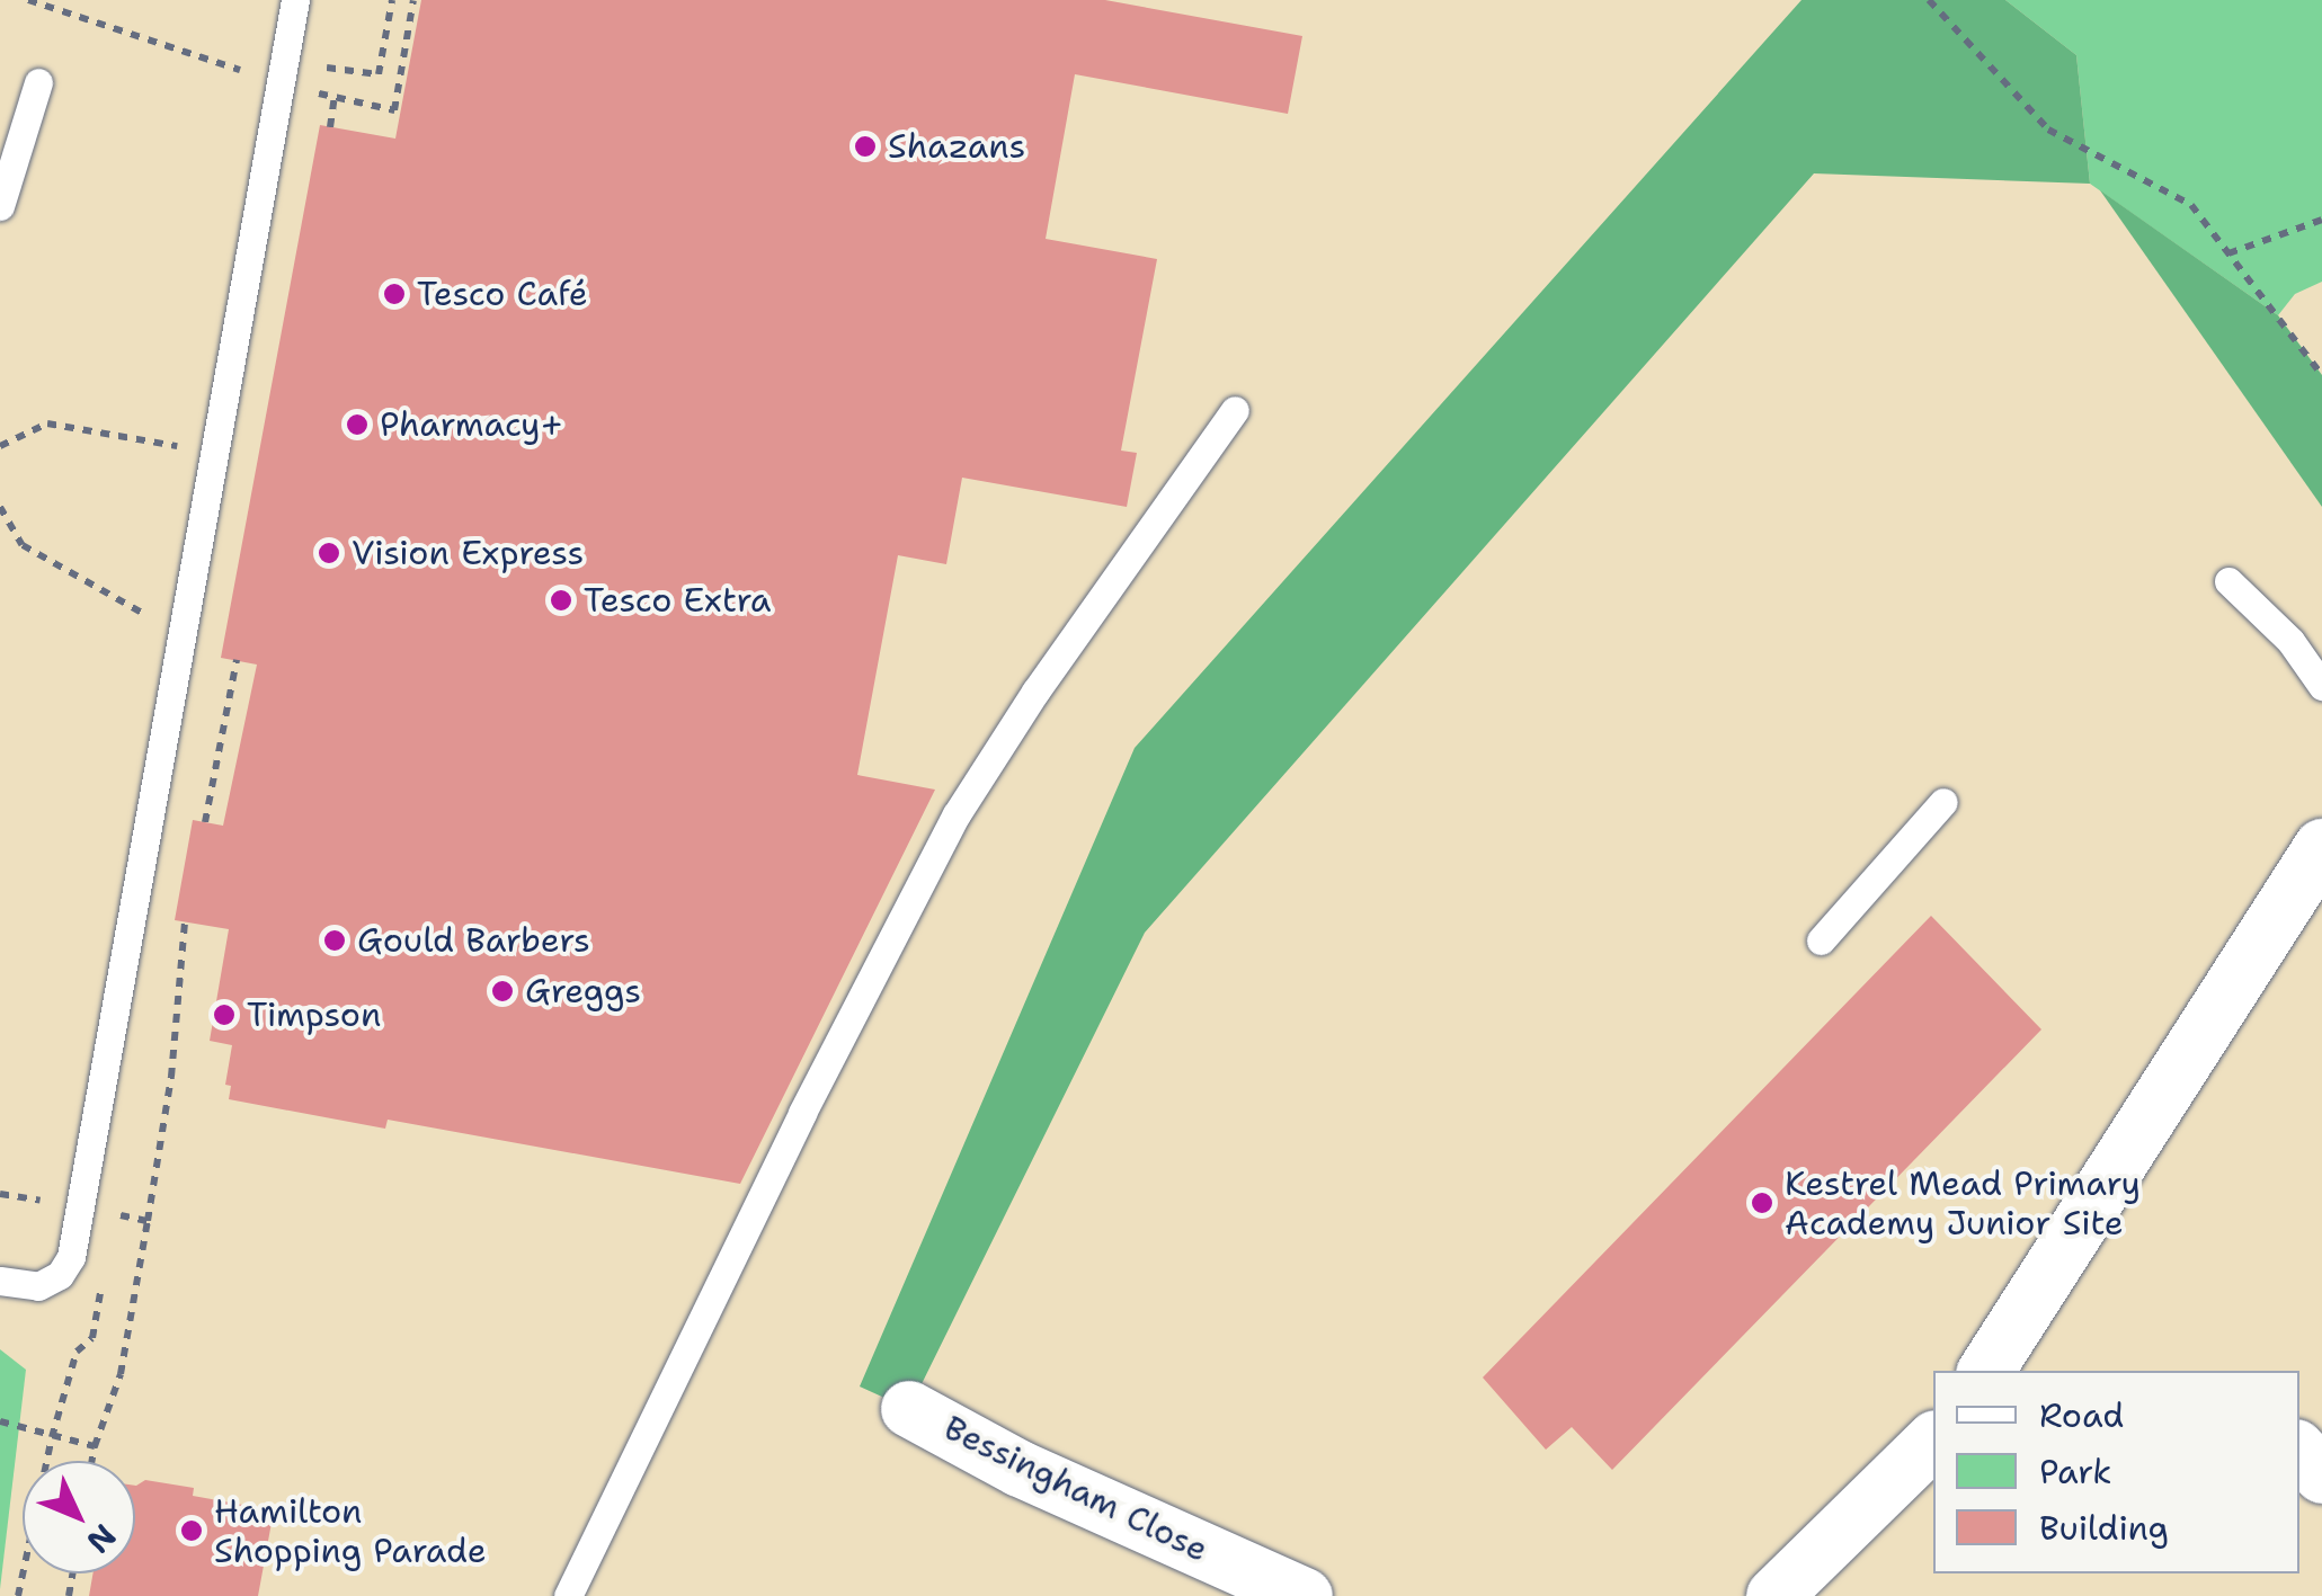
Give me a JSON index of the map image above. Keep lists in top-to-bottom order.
{
  "streets": {
    "street": ["Bessingham Close"]
  },
  "places": [
    "Shazans",
    "Tesco Café",
    "Pharmacy+",
    "Vision Express",
    "Tesco Extra",
    "Gould Barbers",
    "Greggs",
    "Timpson",
    "Kestrel Mead Primary Academy Junior Site",
    "Hamilton Shopping Parade"
  ],
  "legend": ["Road", "Park", "Building"],
  "north": "bottom right"
}
